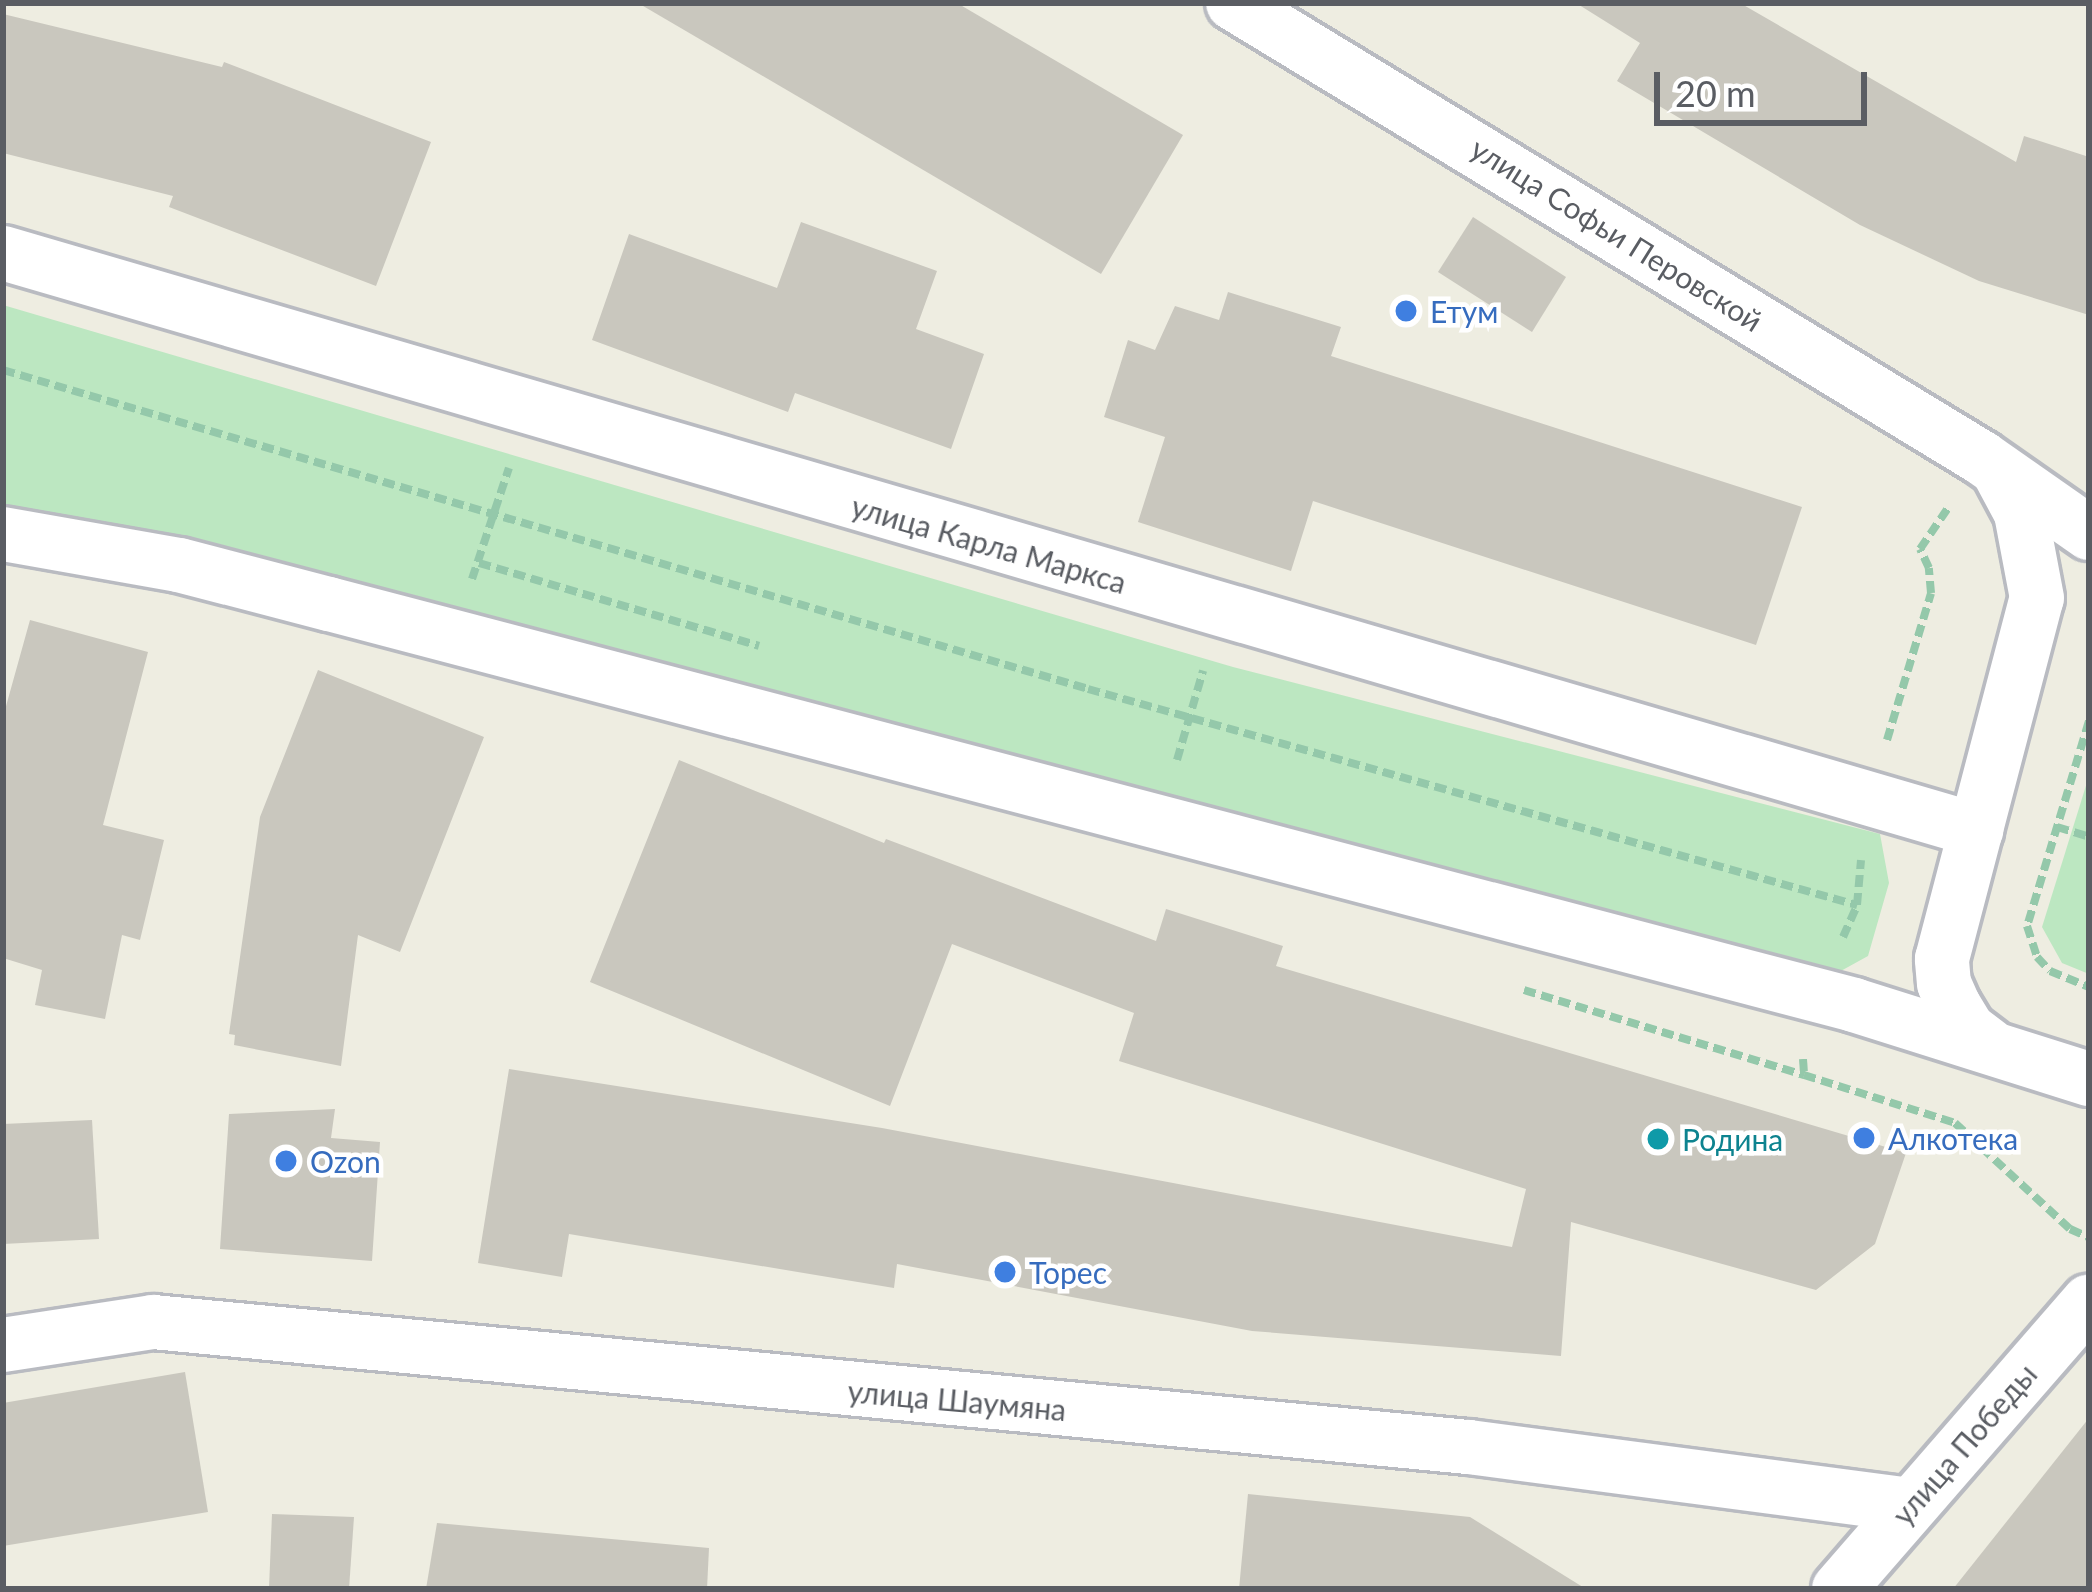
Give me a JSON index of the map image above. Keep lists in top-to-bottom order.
{
  "streets": {
    "street": [
      "улица Софьи Перовской",
      "улица Карла Маркса",
      "улица Шаумяна",
      "улица Победы"
    ]
  },
  "crossings": [
    ["улица Шаумяна", "улица Победы"]
  ],
  "places": [
    "Етум",
    "Алкотека",
    "Родина",
    "Ozon",
    "Торес"
  ],
  "scale_bar": "20 m"
}
